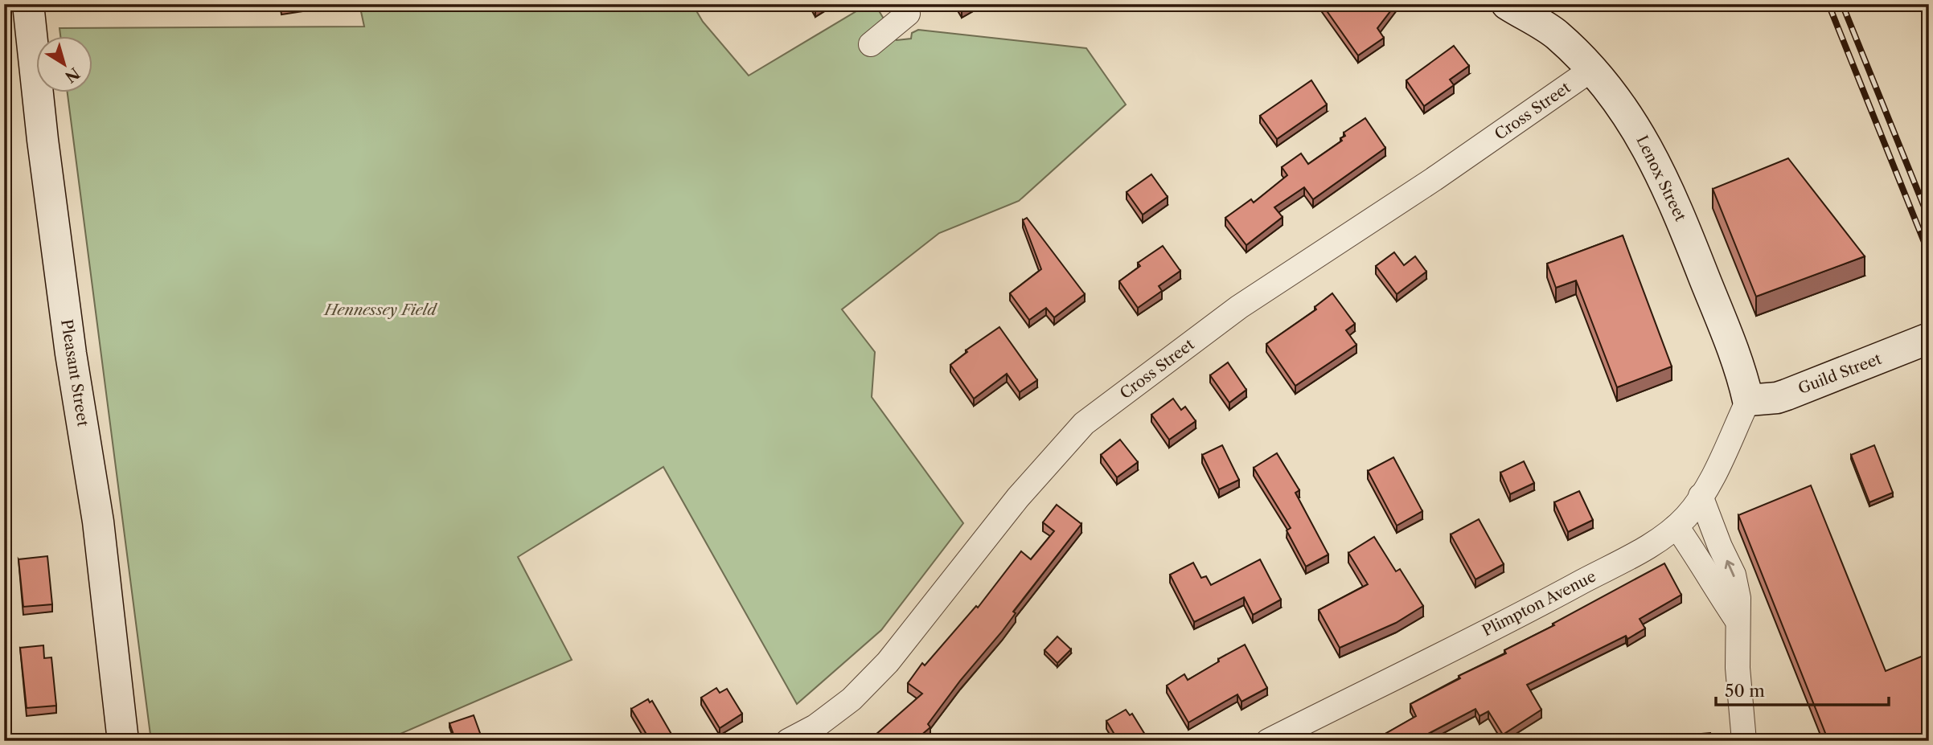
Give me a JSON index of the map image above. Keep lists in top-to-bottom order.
{
  "streets": {
    "street": [
      "Cross Street",
      "Lenox Street",
      "Pleasant Street",
      "Guild Street",
      "Plimpton Avenue"
    ]
  },
  "crossings": [
    ["Cross Street", "Lenox Street"],
    ["Lenox Street", "Guild Street"],
    ["Lenox Street", "Plimpton Avenue"],
    ["Guild Street", "Plimpton Avenue"]
  ],
  "parks": ["Hennessey Field"],
  "scale_bar": "50 m",
  "north": "bottom right"
}
